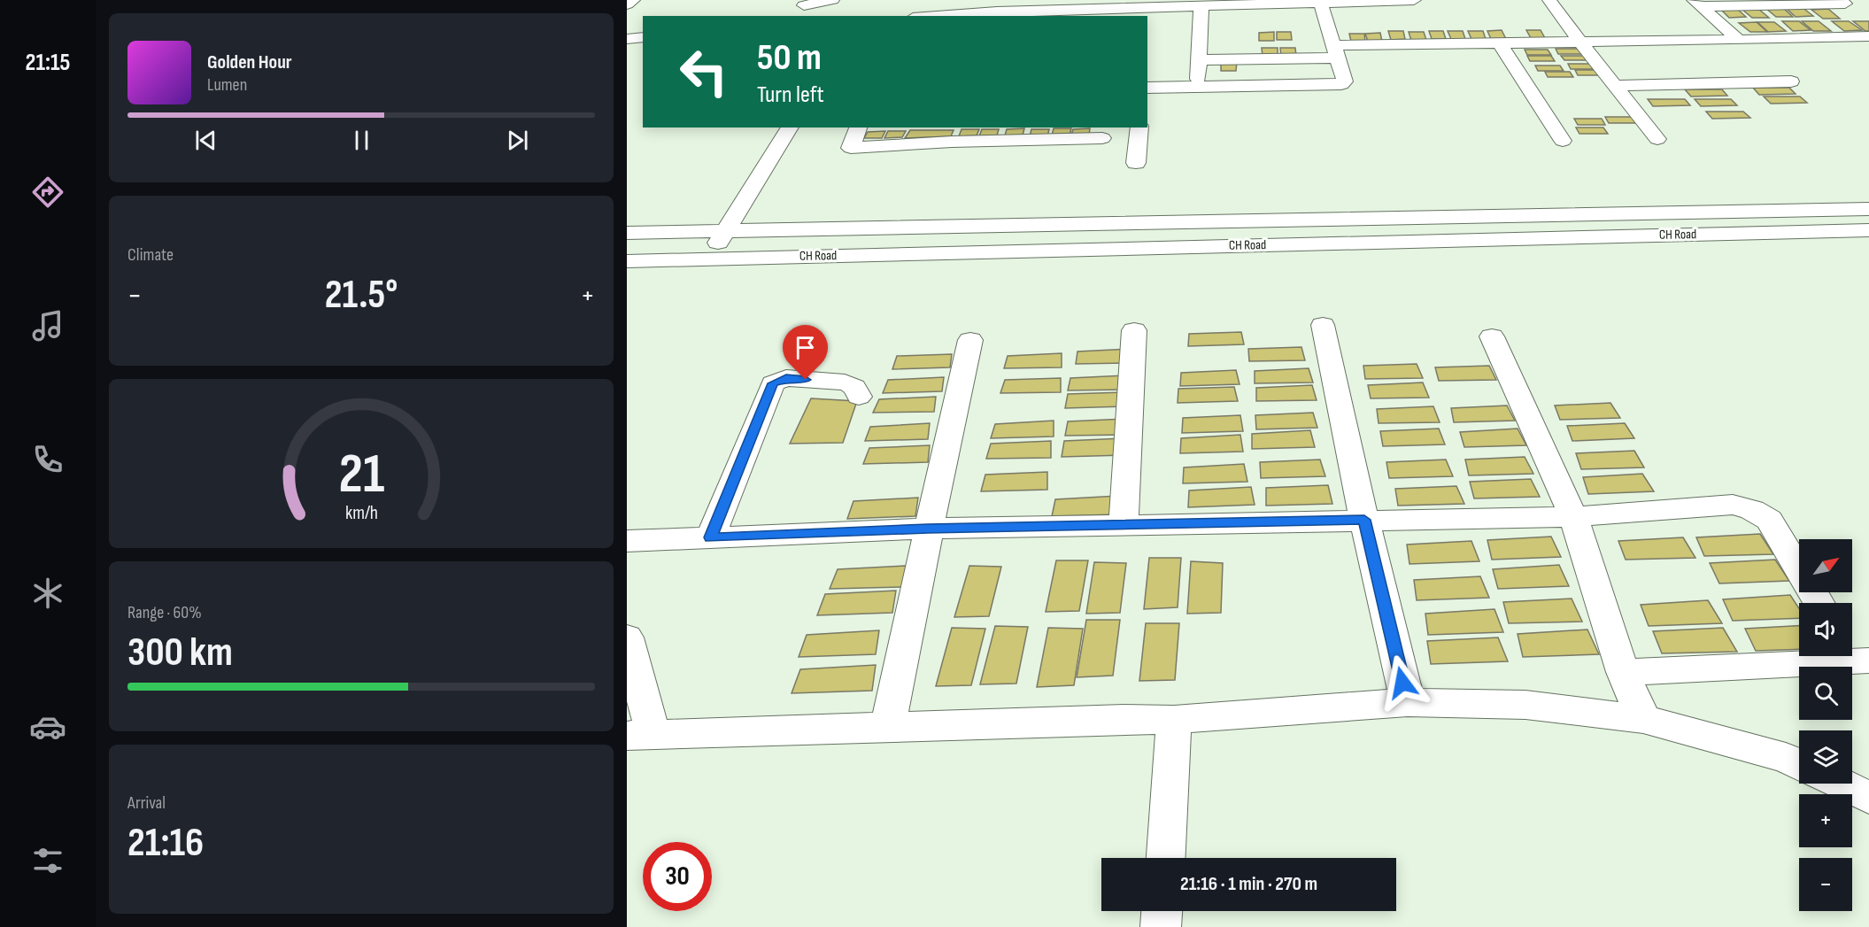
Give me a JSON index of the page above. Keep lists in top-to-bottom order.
{
  "streets": {
    "street": ["CH Road"]
  },
  "north": "top right",
  "page": {
    "tabs": "21:15",
    "turn": ["50 m", "Turn left"],
    "song": ["Golden Hour", "Lumen"],
    "tile": [
      "Climate",
      ["Range · 60%", "300 km"],
      ["Arrival", "21:16"]
    ],
    "heat": ["−", "21.5°", "+"],
    "map_buttons": ["+", "−"],
    "limit": "30",
    "trip": "21:16 · 1 min · 270 m",
    "gauge": ["21", "km/h"]
  }
}
